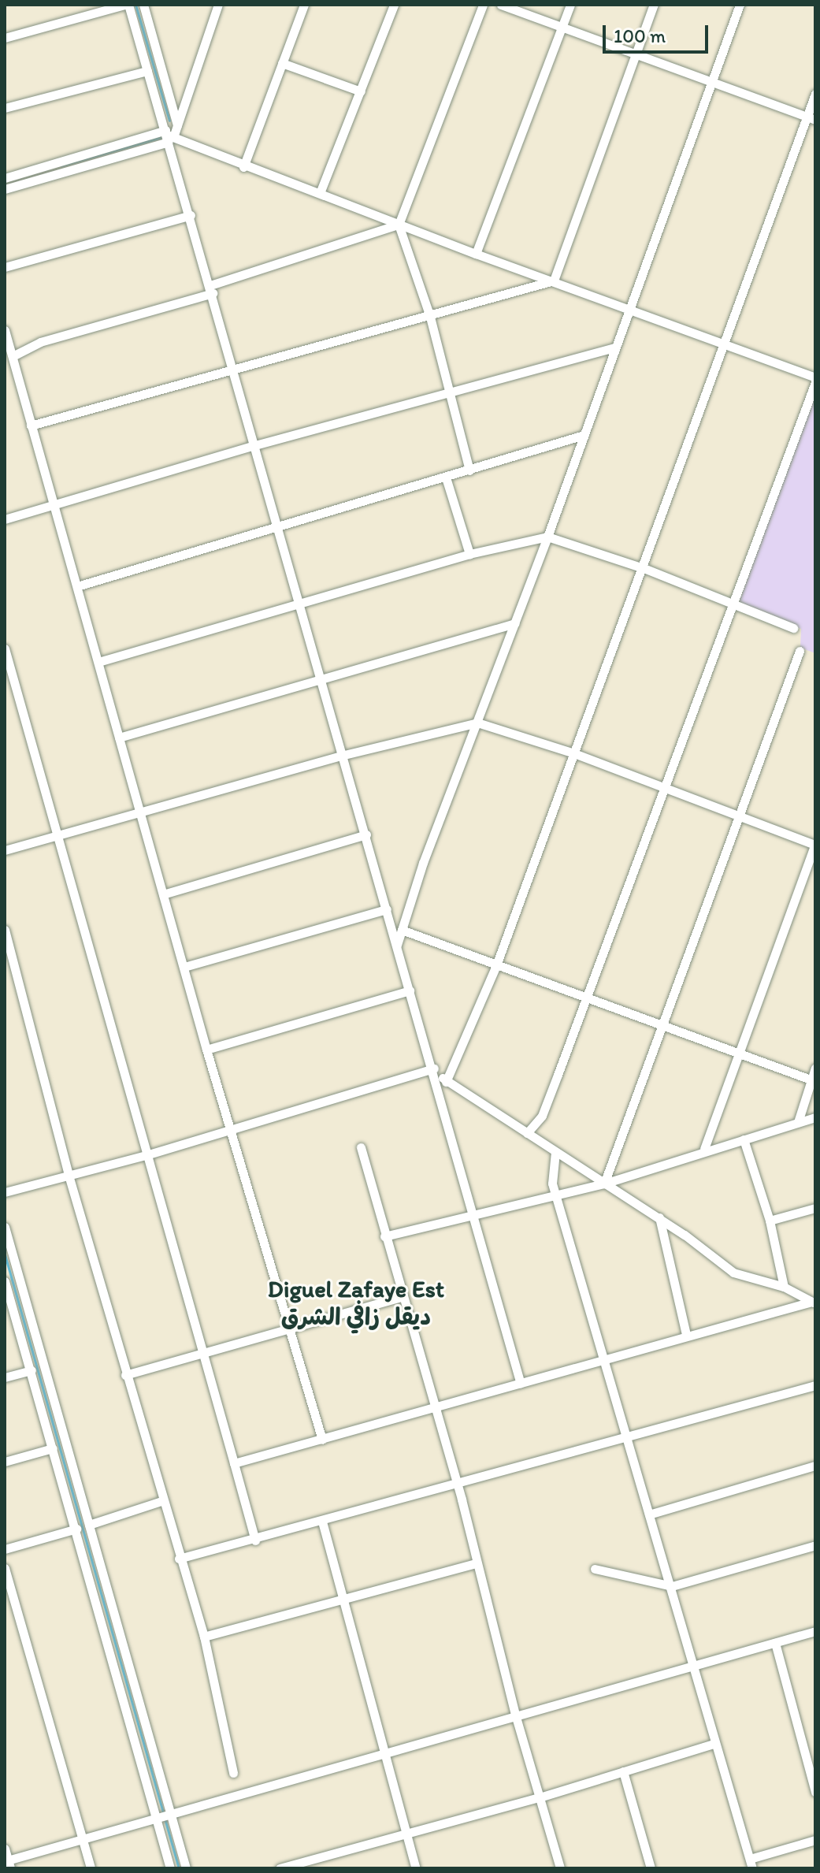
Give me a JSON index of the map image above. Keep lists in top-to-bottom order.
{
  "districts": ["Diguel Zafaye Est ديقل زافي الشرق"],
  "scale_bar": "100 m"
}
